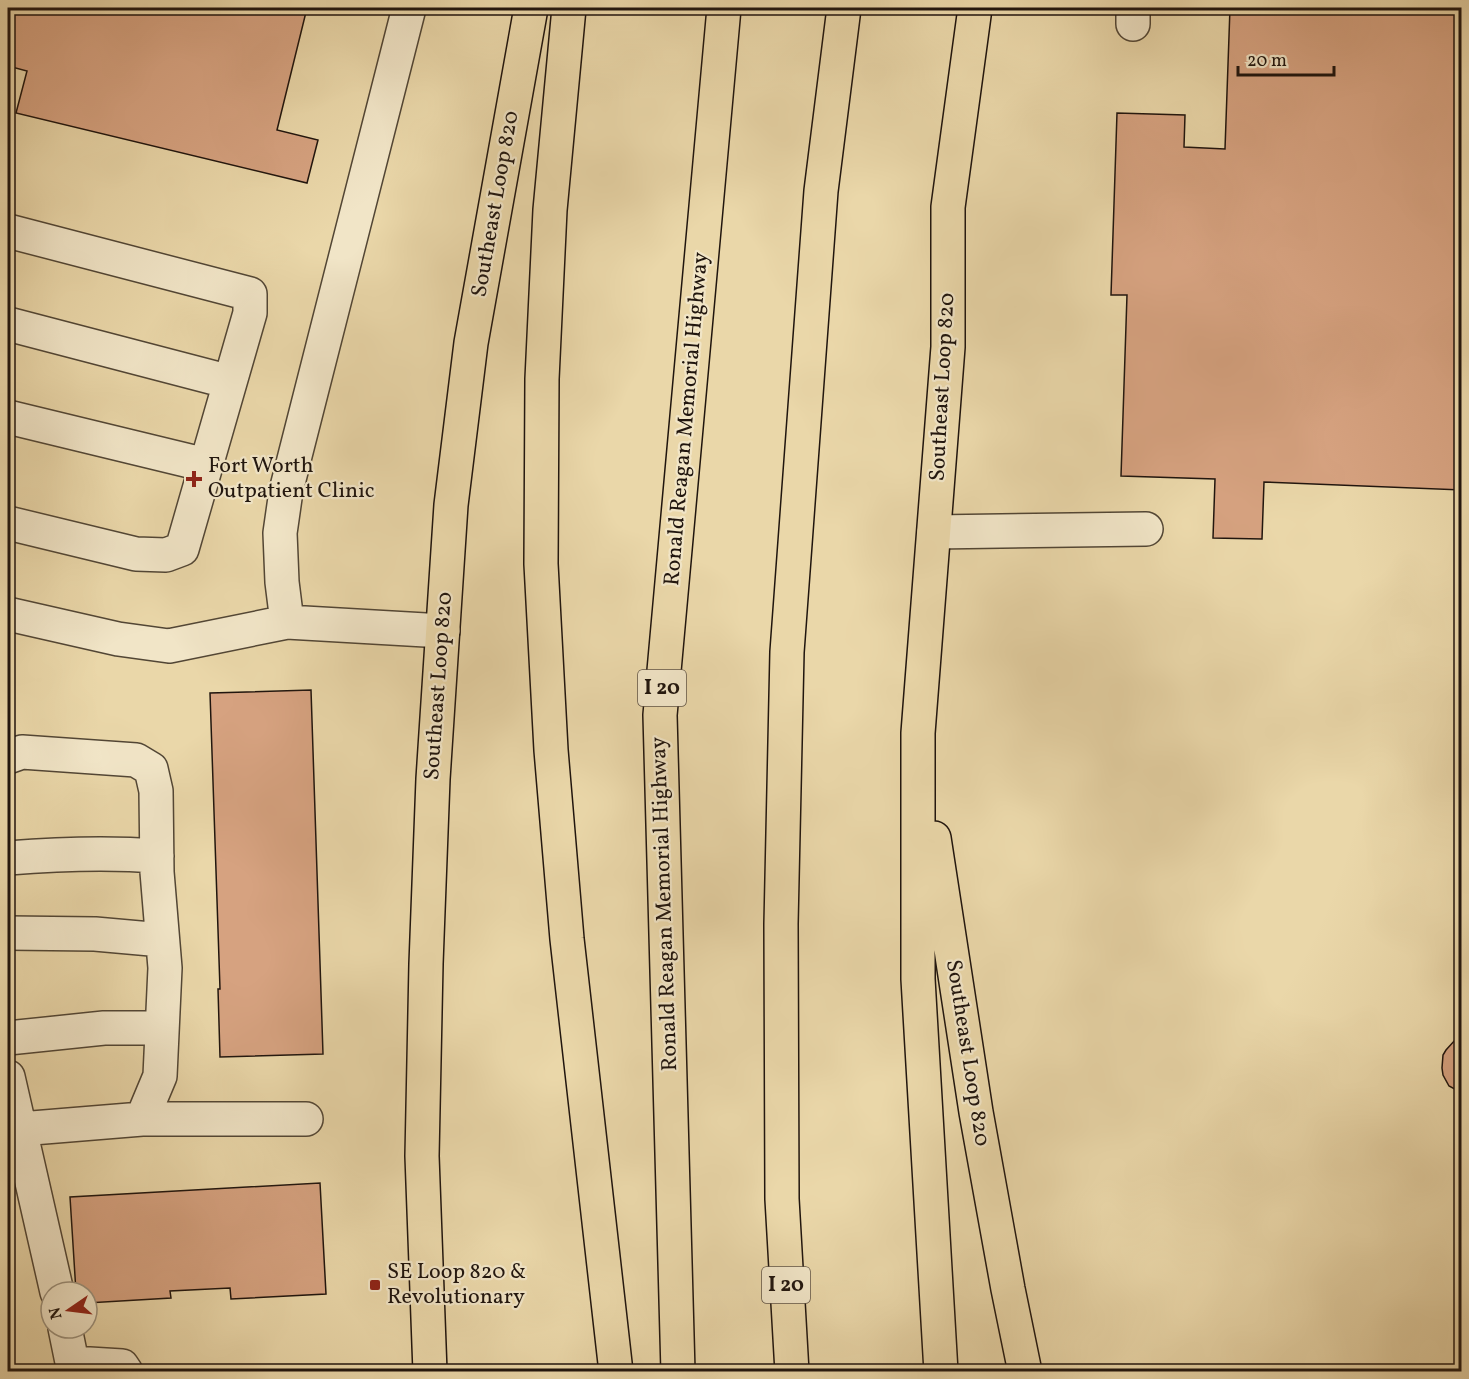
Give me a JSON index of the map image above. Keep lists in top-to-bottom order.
{
  "streets": {
    "main road": ["Southeast Loop 820", "Ronald Reagan Memorial Highway", "I 20"]
  },
  "places": {
    "health": ["Fort Worth Outpatient Clinic"],
    "transit": ["SE Loop 820 & Revolutionary"]
  },
  "scale_bar": "20 m",
  "north": "left"
}
